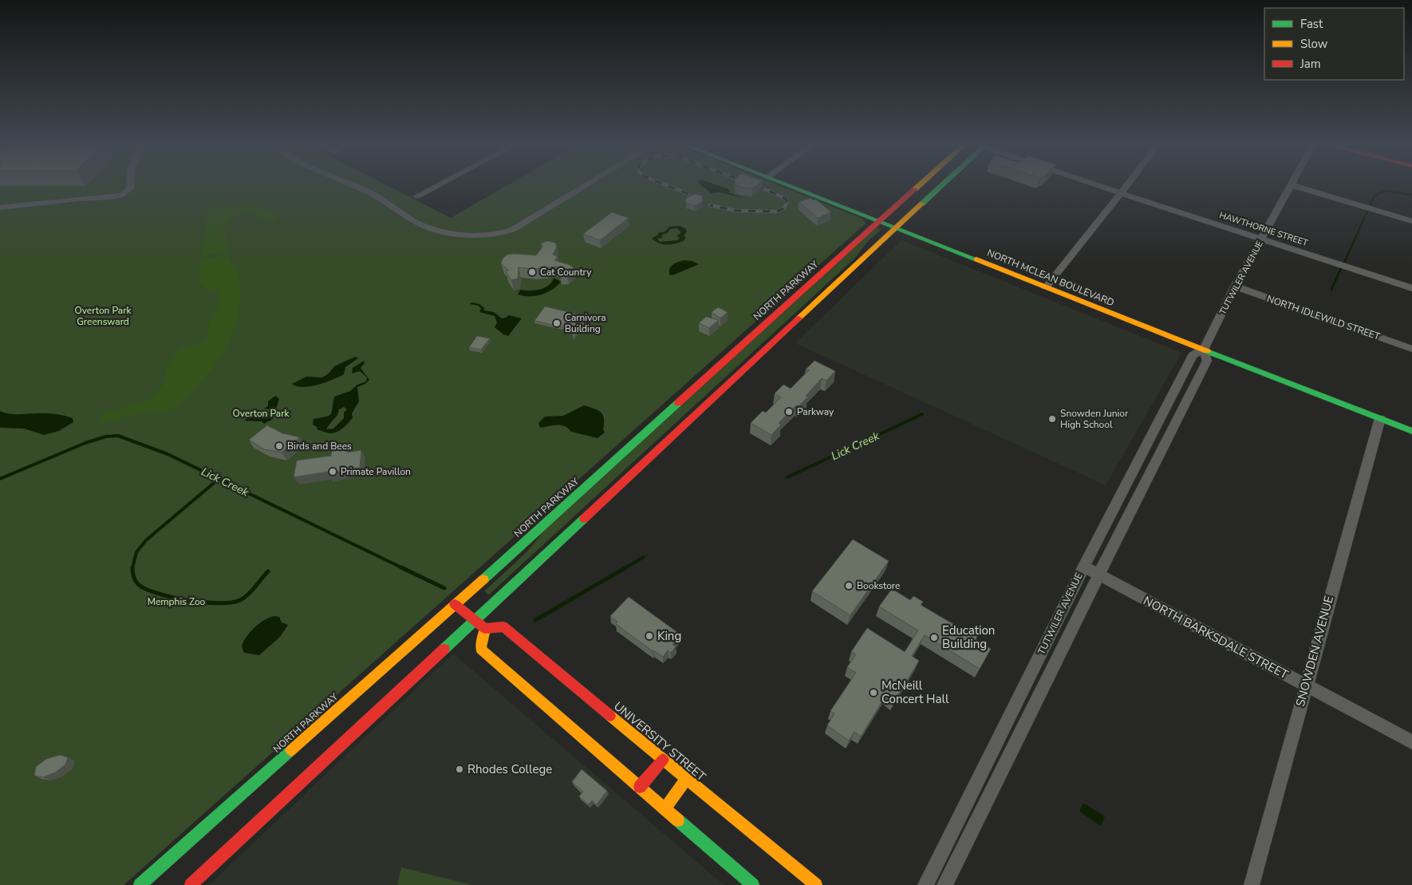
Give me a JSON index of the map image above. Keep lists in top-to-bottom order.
{
  "streets": {
    "main road": ["NORTH MCLEAN BOULEVARD", "NORTH PARKWAY", "UNIVERSITY STREET"],
    "street": [
      "HAWTHORNE STREET",
      "TUTWILER AVENUE",
      "NORTH IDLEWILD STREET",
      "NORTH BARKSDALE STREET",
      "SNOWDEN AVENUE"
    ]
  },
  "crossings": [
    ["HAWTHORNE STREET", "TUTWILER AVENUE"],
    ["NORTH MCLEAN BOULEVARD", "TUTWILER AVENUE"],
    ["NORTH MCLEAN BOULEVARD", "NORTH PARKWAY"],
    ["NORTH MCLEAN BOULEVARD", "SNOWDEN AVENUE"],
    ["TUTWILER AVENUE", "NORTH IDLEWILD STREET"],
    ["TUTWILER AVENUE", "NORTH BARKSDALE STREET"],
    ["NORTH BARKSDALE STREET", "SNOWDEN AVENUE"]
  ],
  "water": ["Lick Creek"],
  "parks": ["Overton Park Greensward", "Overton Park", "Memphis Zoo"],
  "places": [
    "Cat Country",
    "Carnivora Building",
    "Parkway",
    "Snowden Junior High School",
    "Birds and Bees",
    "Primate Pavillon",
    "Bookstore",
    "King",
    "Education Building",
    "McNeill Concert Hall",
    "Rhodes College"
  ],
  "legend": ["Fast", "Slow", "Jam"]
}
